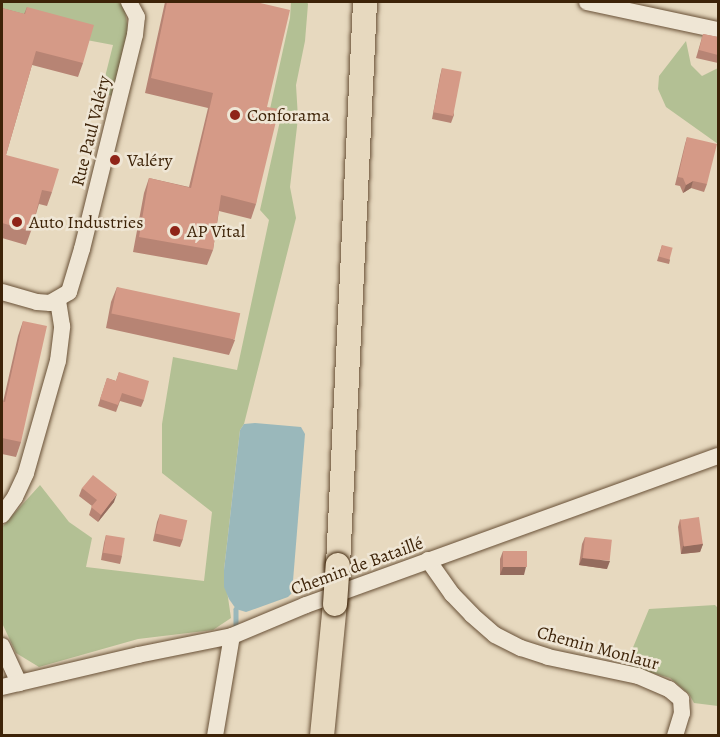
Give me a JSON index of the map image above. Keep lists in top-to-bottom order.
{
  "streets": {
    "street": ["Rue Paul Valéry", "Chemin de Bataillé", "Chemin Monlaur"]
  },
  "crossings": [
    ["Chemin de Bataillé", "Chemin Monlaur"]
  ],
  "places": [
    "Conforama",
    "Valéry",
    "Auto Industries",
    "AP Vital"
  ]
}
